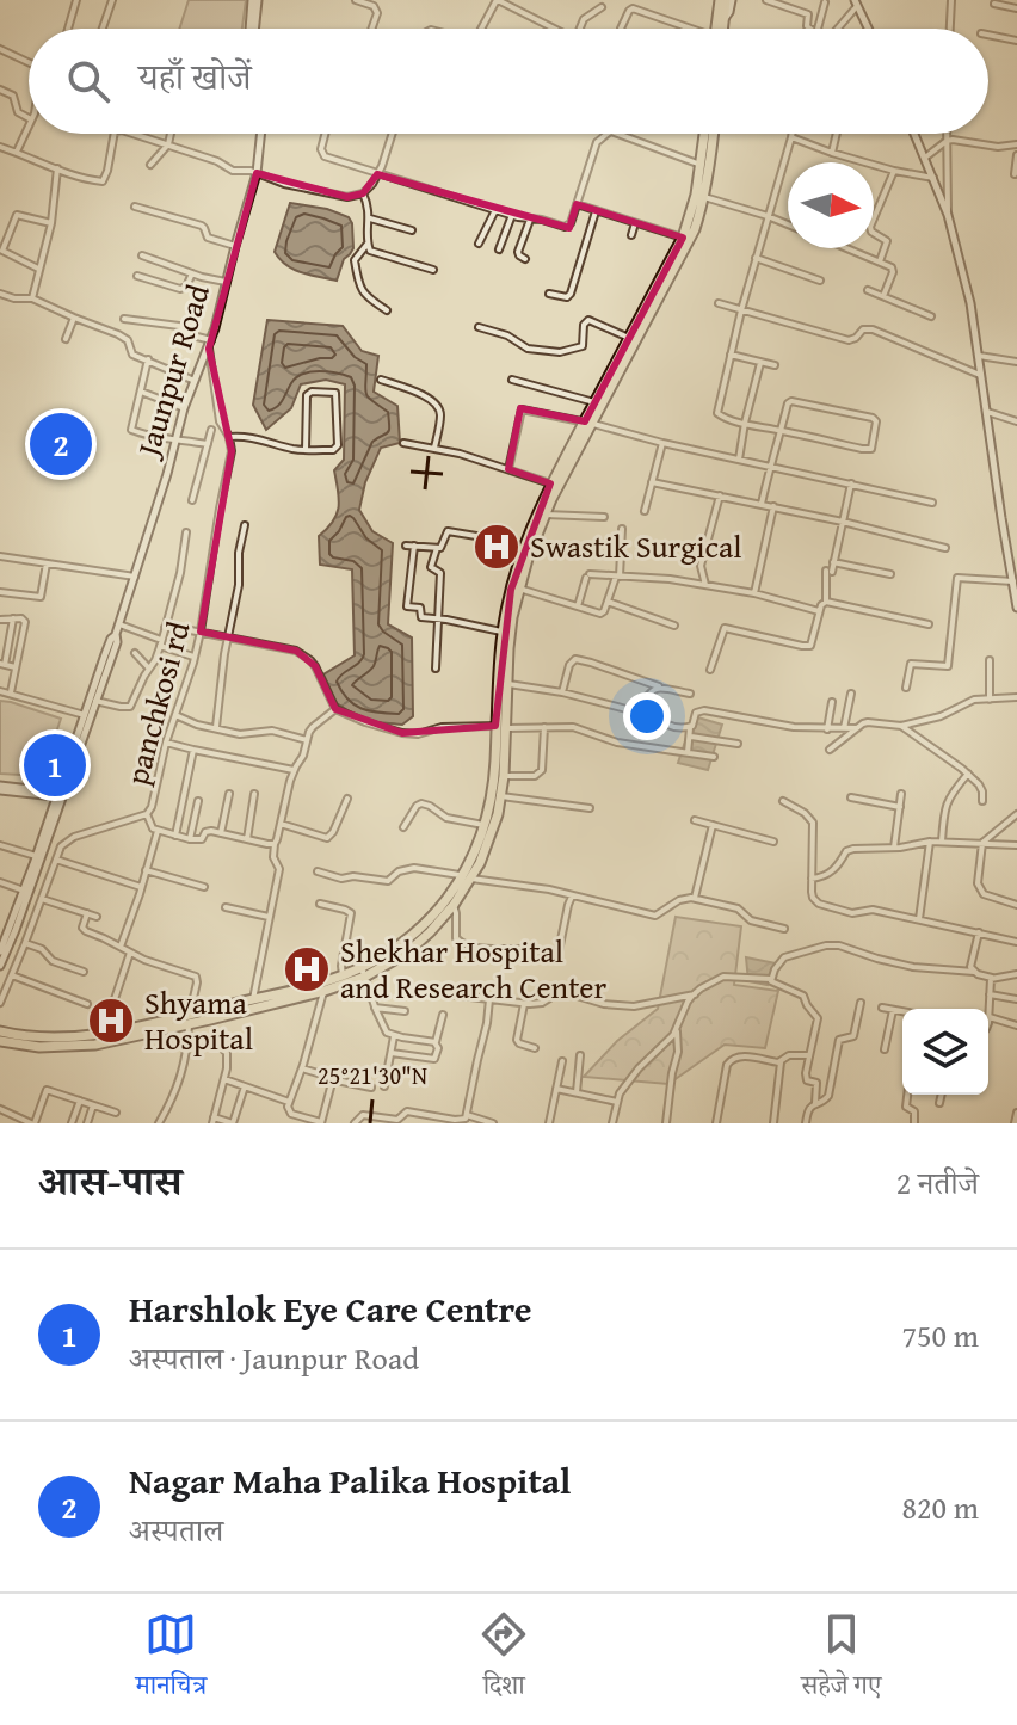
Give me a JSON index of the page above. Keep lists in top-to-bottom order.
{
  "streets": {
    "street": ["Jaunpur Road", "panchkosi rd"]
  },
  "crossings": [
    ["Jaunpur Road", "panchkosi rd"]
  ],
  "places": {
    "hospital": ["Swastik Surgical", "Shekhar Hospital and Research Center", "Shyama Hospital"]
  },
  "north": "right",
  "page": {
    "search": "यहाँ खोजें",
    "pins": ["2", "1"],
    "heading": ["आस-पास", "2 नतीजे"],
    "list": [
      {
        "mark": "1",
        "name": "Harshlok Eye Care Centre",
        "note": "अस्पताल · Jaunpur Road",
        "value": "750 m"
      },
      {
        "mark": "2",
        "name": "Nagar Maha Palika Hospital",
        "note": "अस्पताल",
        "value": "820 m"
      }
    ],
    "nav": ["मानचित्र", "दिशा", "सहेजे गए"]
  },
  "coordinates": ["25°21'30\"N"]
}
